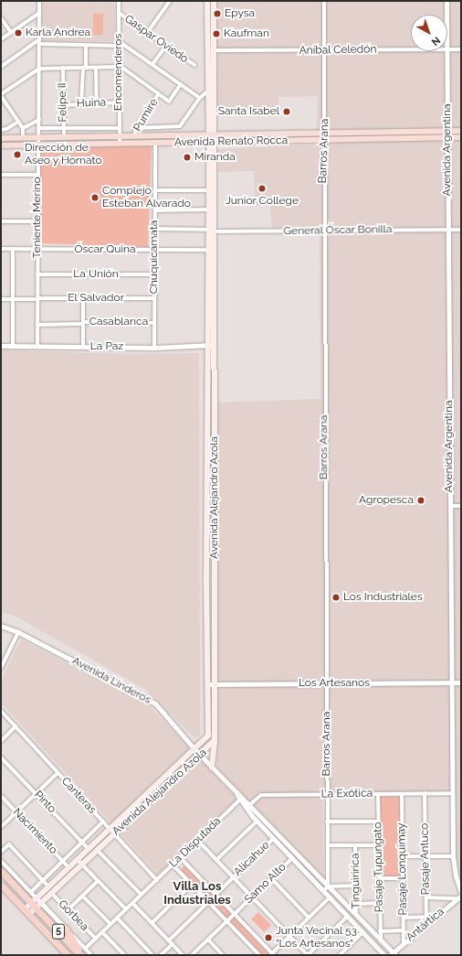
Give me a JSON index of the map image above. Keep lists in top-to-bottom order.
{
  "streets": {
    "highway": ["5"],
    "main road": ["Avenida Renato Rocca", "Avenida Alejandro Azola"],
    "street": [
      "Gaspar Oviedo",
      "Aníbal Celedón",
      "Encomenderos",
      "Felipe II",
      "Huina",
      "Pumire",
      "Avenida Argentina",
      "Barros Arana",
      "Teniente Merino",
      "General Óscar Bonilla",
      "Óscar Quina",
      "Chuquicamata",
      "La Unión",
      "El Salvador",
      "Casablanca",
      "La Paz",
      "Avenida Linderos",
      "Los Artesanos",
      "La Exótica",
      "Canteras",
      "Pinto",
      "Nacimiento",
      "La Disputada",
      "Alicahue",
      "Pasaje Antuco",
      "Pasaje Tupungato",
      "Pasaje Lonquimay",
      "Tinguiririca",
      "Samo Alto",
      "Gorbea",
      "Antártica"
    ]
  },
  "crossings": [
    ["Gaspar Oviedo", "Encomenderos"],
    ["Aníbal Celedón", "Barros Arana"],
    ["Aníbal Celedón", "Avenida Alejandro Azola"],
    ["Encomenderos", "Huina"],
    ["Encomenderos", "Avenida Renato Rocca"],
    ["Felipe II", "Huina"],
    ["Felipe II", "Avenida Renato Rocca"],
    ["Pumire", "Avenida Renato Rocca"],
    ["Avenida Renato Rocca", "Avenida Argentina"],
    ["Avenida Renato Rocca", "Barros Arana"],
    ["Avenida Renato Rocca", "Teniente Merino"],
    ["Avenida Renato Rocca", "Chuquicamata"],
    ["Avenida Renato Rocca", "Avenida Alejandro Azola"],
    ["Avenida Argentina", "General Óscar Bonilla"],
    ["Avenida Argentina", "Los Artesanos"],
    ["Avenida Argentina", "La Exótica"],
    ["Barros Arana", "General Óscar Bonilla"],
    ["Barros Arana", "Avenida Linderos"],
    ["Barros Arana", "Los Artesanos"],
    ["Barros Arana", "La Exótica"],
    ["Teniente Merino", "Óscar Quina"],
    ["Teniente Merino", "La Unión"],
    ["Teniente Merino", "El Salvador"],
    ["Teniente Merino", "Casablanca"],
    ["Teniente Merino", "La Paz"],
    ["General Óscar Bonilla", "Avenida Alejandro Azola"],
    ["Óscar Quina", "Chuquicamata"],
    ["Óscar Quina", "Avenida Alejandro Azola"],
    ["Chuquicamata", "La Unión"],
    ["Chuquicamata", "El Salvador"],
    ["Chuquicamata", "Casablanca"],
    ["Chuquicamata", "La Paz"],
    ["La Paz", "Avenida Alejandro Azola"],
    ["Avenida Alejandro Azola", "Avenida Linderos"],
    ["Avenida Alejandro Azola", "Los Artesanos"],
    ["Avenida Alejandro Azola", "Canteras"],
    ["Avenida Alejandro Azola", "Pinto"],
    ["Avenida Alejandro Azola", "Nacimiento"],
    ["Avenida Alejandro Azola", "Gorbea"],
    ["Avenida Alejandro Azola", "5"],
    ["Avenida Linderos", "La Exótica"],
    ["Avenida Linderos", "La Disputada"],
    ["Avenida Linderos", "Alicahue"],
    ["Avenida Linderos", "Pasaje Tupungato"],
    ["Avenida Linderos", "Tinguiririca"],
    ["Avenida Linderos", "Samo Alto"],
    ["Avenida Linderos", "Antártica"],
    ["La Exótica", "Pasaje Antuco"],
    ["La Exótica", "Pasaje Tupungato"],
    ["La Exótica", "Pasaje Lonquimay"],
    ["Canteras", "La Disputada"],
    ["La Disputada", "Gorbea"],
    ["Pasaje Antuco", "Antártica"],
    ["Pasaje Lonquimay", "Antártica"]
  ],
  "districts": ["Villa Los Industriales"],
  "places": [
    "Epysa",
    "Karla Andrea",
    "Kaufman",
    "Santa Isabel",
    "Dirección de Aseo y Hornato",
    "Miranda",
    "Junior College",
    "Complejo Esteban Alvarado",
    "Agropesca",
    "Los Industriales",
    "Junta Vecinal 53 \"Los Artesanos\""
  ],
  "north": "bottom right"
}
